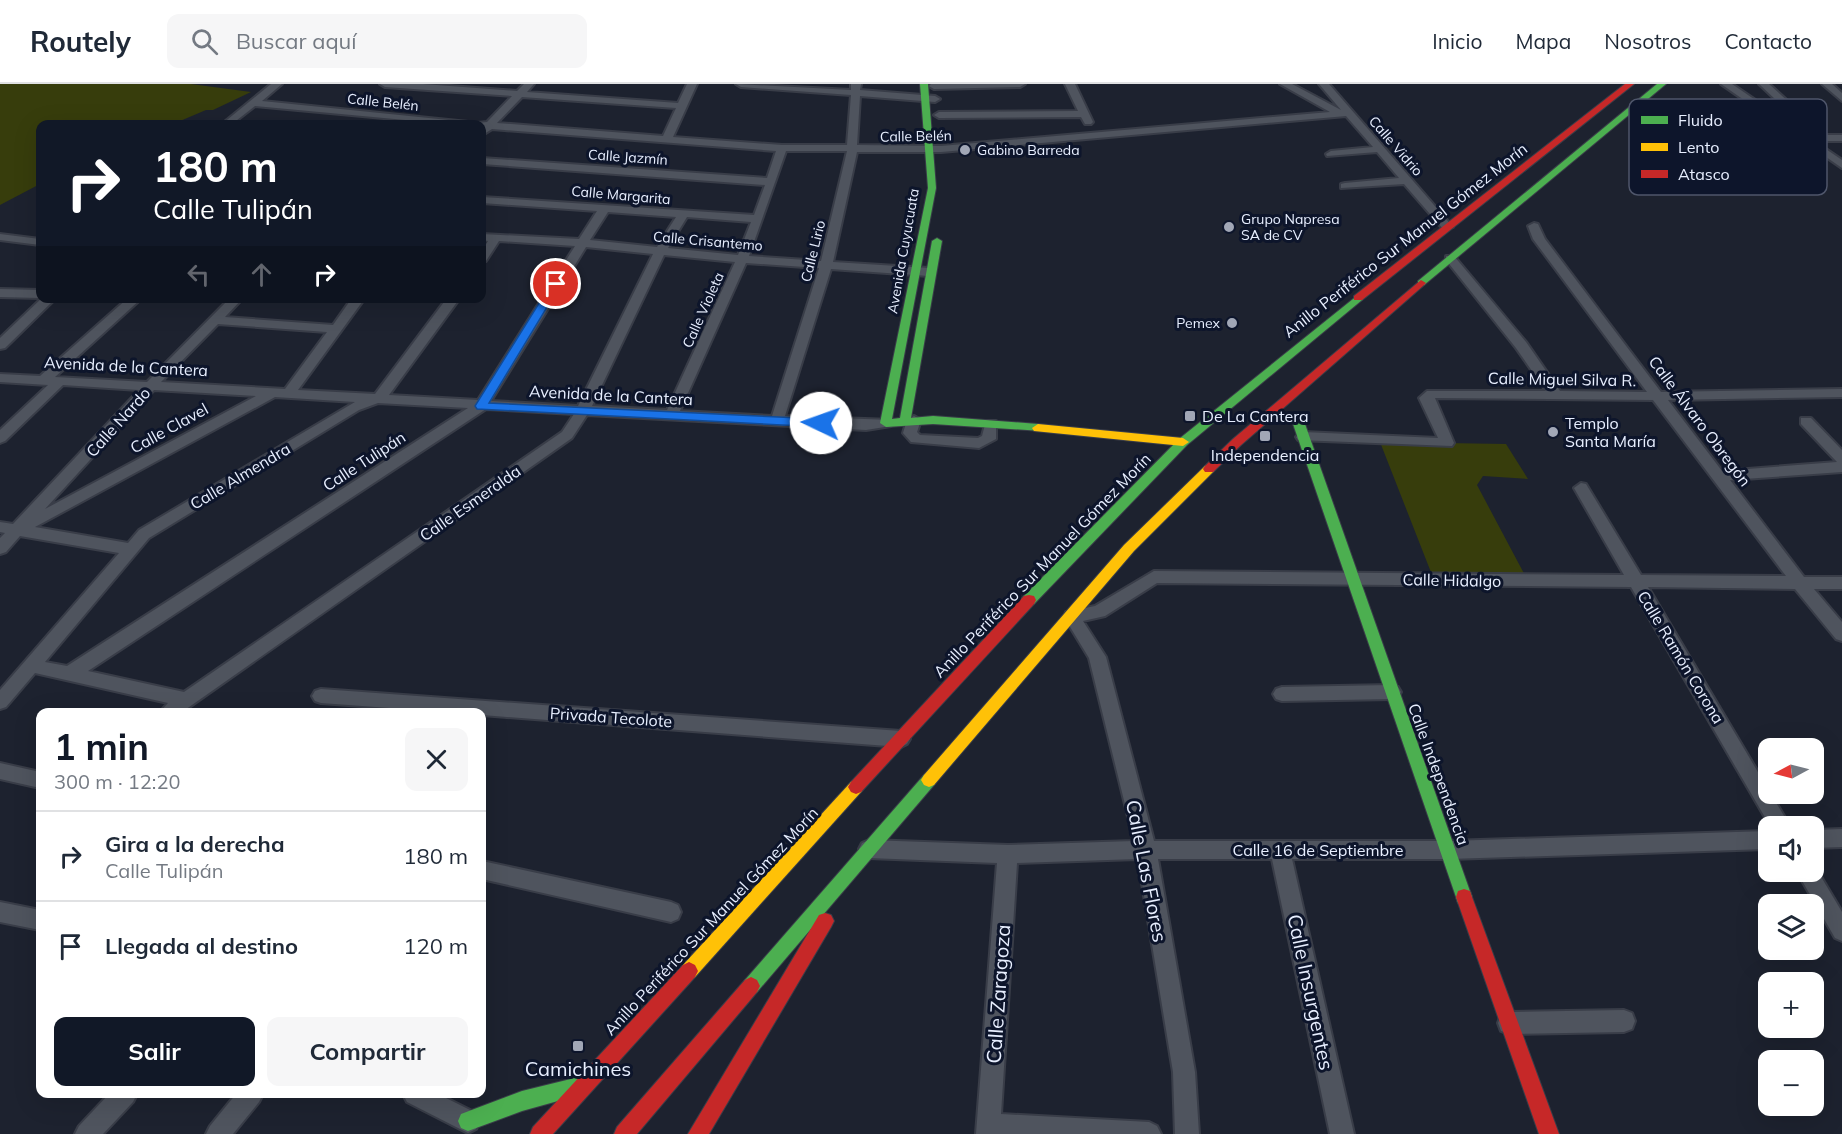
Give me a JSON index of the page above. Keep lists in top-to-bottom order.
{
  "streets": {
    "main road": [
      "Anillo Periférico Sur Manuel Gómez Morín",
      "Avenida Cuyucuata",
      "Avenida de la Cantera",
      "Calle Independencia"
    ],
    "street": [
      "Calle Belén",
      "Calle Vidrio",
      "Calle Jazmín",
      "Calle Margarita",
      "Calle Crisantemo",
      "Calle Lirio",
      "Calle Violeta",
      "Calle Miguel Silva R.",
      "Calle Álvaro Obregón",
      "Calle Nardo",
      "Calle Clavel",
      "Calle Tulipán",
      "Calle Almendra",
      "Calle Esmeralda",
      "Calle Hidalgo",
      "Calle Ramón Corona",
      "Privada Tecolote",
      "Calle 16 de Septiembre",
      "Calle Las Flores",
      "Calle Insurgentes",
      "Calle Zaragoza"
    ]
  },
  "crossings": [
    ["Calle Belén", "Calle Vidrio"],
    ["Calle Belén", "Calle Lirio"],
    ["Calle Belén", "Avenida Cuyucuata"],
    ["Calle Belén", "Calle Violeta"],
    ["Calle Vidrio", "Anillo Periférico Sur Manuel Gómez Morín"],
    ["Calle Jazmín", "Calle Violeta"],
    ["Calle Margarita", "Calle Violeta"],
    ["Calle Margarita", "Calle Tulipán"],
    ["Calle Margarita", "Calle Esmeralda"],
    ["Anillo Periférico Sur Manuel Gómez Morín", "Privada Tecolote"],
    ["Calle Crisantemo", "Calle Lirio"],
    ["Calle Crisantemo", "Avenida Cuyucuata"],
    ["Calle Crisantemo", "Calle Violeta"],
    ["Calle Crisantemo", "Calle Tulipán"],
    ["Calle Crisantemo", "Calle Esmeralda"],
    ["Calle Lirio", "Avenida de la Cantera"],
    ["Avenida Cuyucuata", "Avenida de la Cantera"],
    ["Calle Violeta", "Avenida de la Cantera"],
    ["Avenida de la Cantera", "Calle Nardo"],
    ["Avenida de la Cantera", "Calle Clavel"],
    ["Avenida de la Cantera", "Calle Tulipán"],
    ["Avenida de la Cantera", "Calle Almendra"],
    ["Avenida de la Cantera", "Calle Esmeralda"],
    ["Calle Miguel Silva R.", "Calle Álvaro Obregón"],
    ["Calle Miguel Silva R.", "Calle Independencia"],
    ["Calle Álvaro Obregón", "Calle Hidalgo"],
    ["Calle Nardo", "Calle Clavel"],
    ["Calle Hidalgo", "Calle Ramón Corona"],
    ["Calle Hidalgo", "Calle Independencia"],
    ["Calle Hidalgo", "Calle Las Flores"],
    ["Calle Independencia", "Calle 16 de Septiembre"],
    ["Calle 16 de Septiembre", "Calle Las Flores"],
    ["Calle 16 de Septiembre", "Calle Insurgentes"],
    ["Calle 16 de Septiembre", "Calle Zaragoza"]
  ],
  "places": {
    "other": [
      "Gabino Barreda",
      "Grupo Napresa SA de CV",
      "Pemex",
      "Templo Santa María"
    ],
    "transit": ["De La Cantera", "Independencia", "Camichines"]
  },
  "legend": ["Fluido", "Lento", "Atasco"],
  "north": "left",
  "page": {
    "header": "Routely",
    "search": "Buscar aquí",
    "nav": [
      "Inicio",
      "Mapa",
      "Nosotros",
      "Contacto"
    ],
    "turn": ["180 m", "Calle Tulipán"],
    "heading": ["1 min", "300 m · 12:20"],
    "map_buttons": ["+", "−"],
    "list": [
      {
        "name": "Gira a la derecha",
        "note": "Calle Tulipán",
        "value": "180 m"
      },
      {
        "name": "Llegada al destino",
        "value": "120 m"
      }
    ],
    "buttons": ["Salir", "Compartir"]
  }
}
